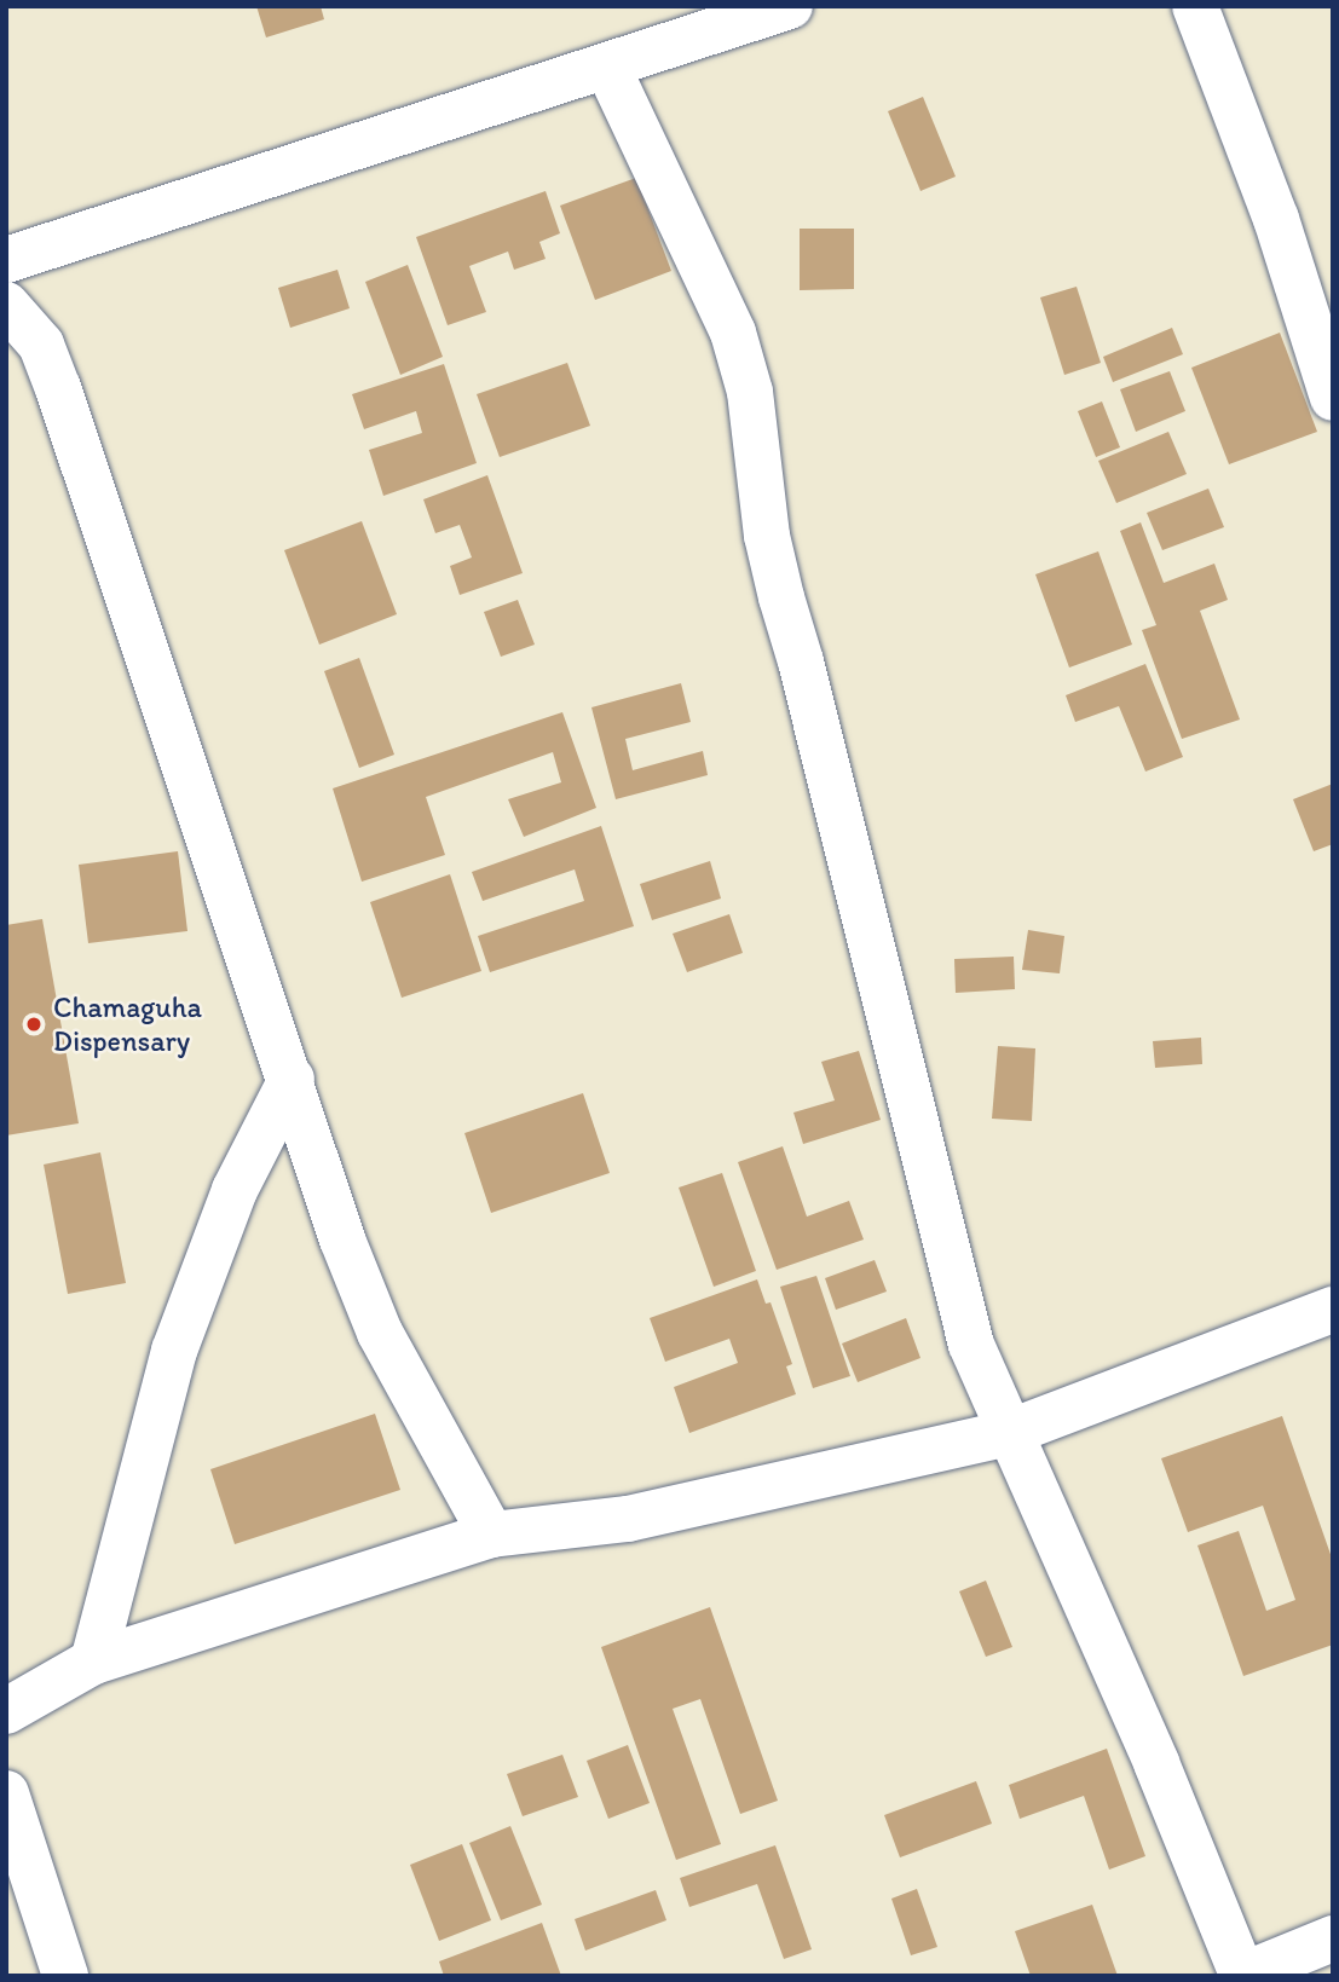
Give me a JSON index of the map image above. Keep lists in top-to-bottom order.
{
  "places": ["Chamaguha Dispensary"]
}
